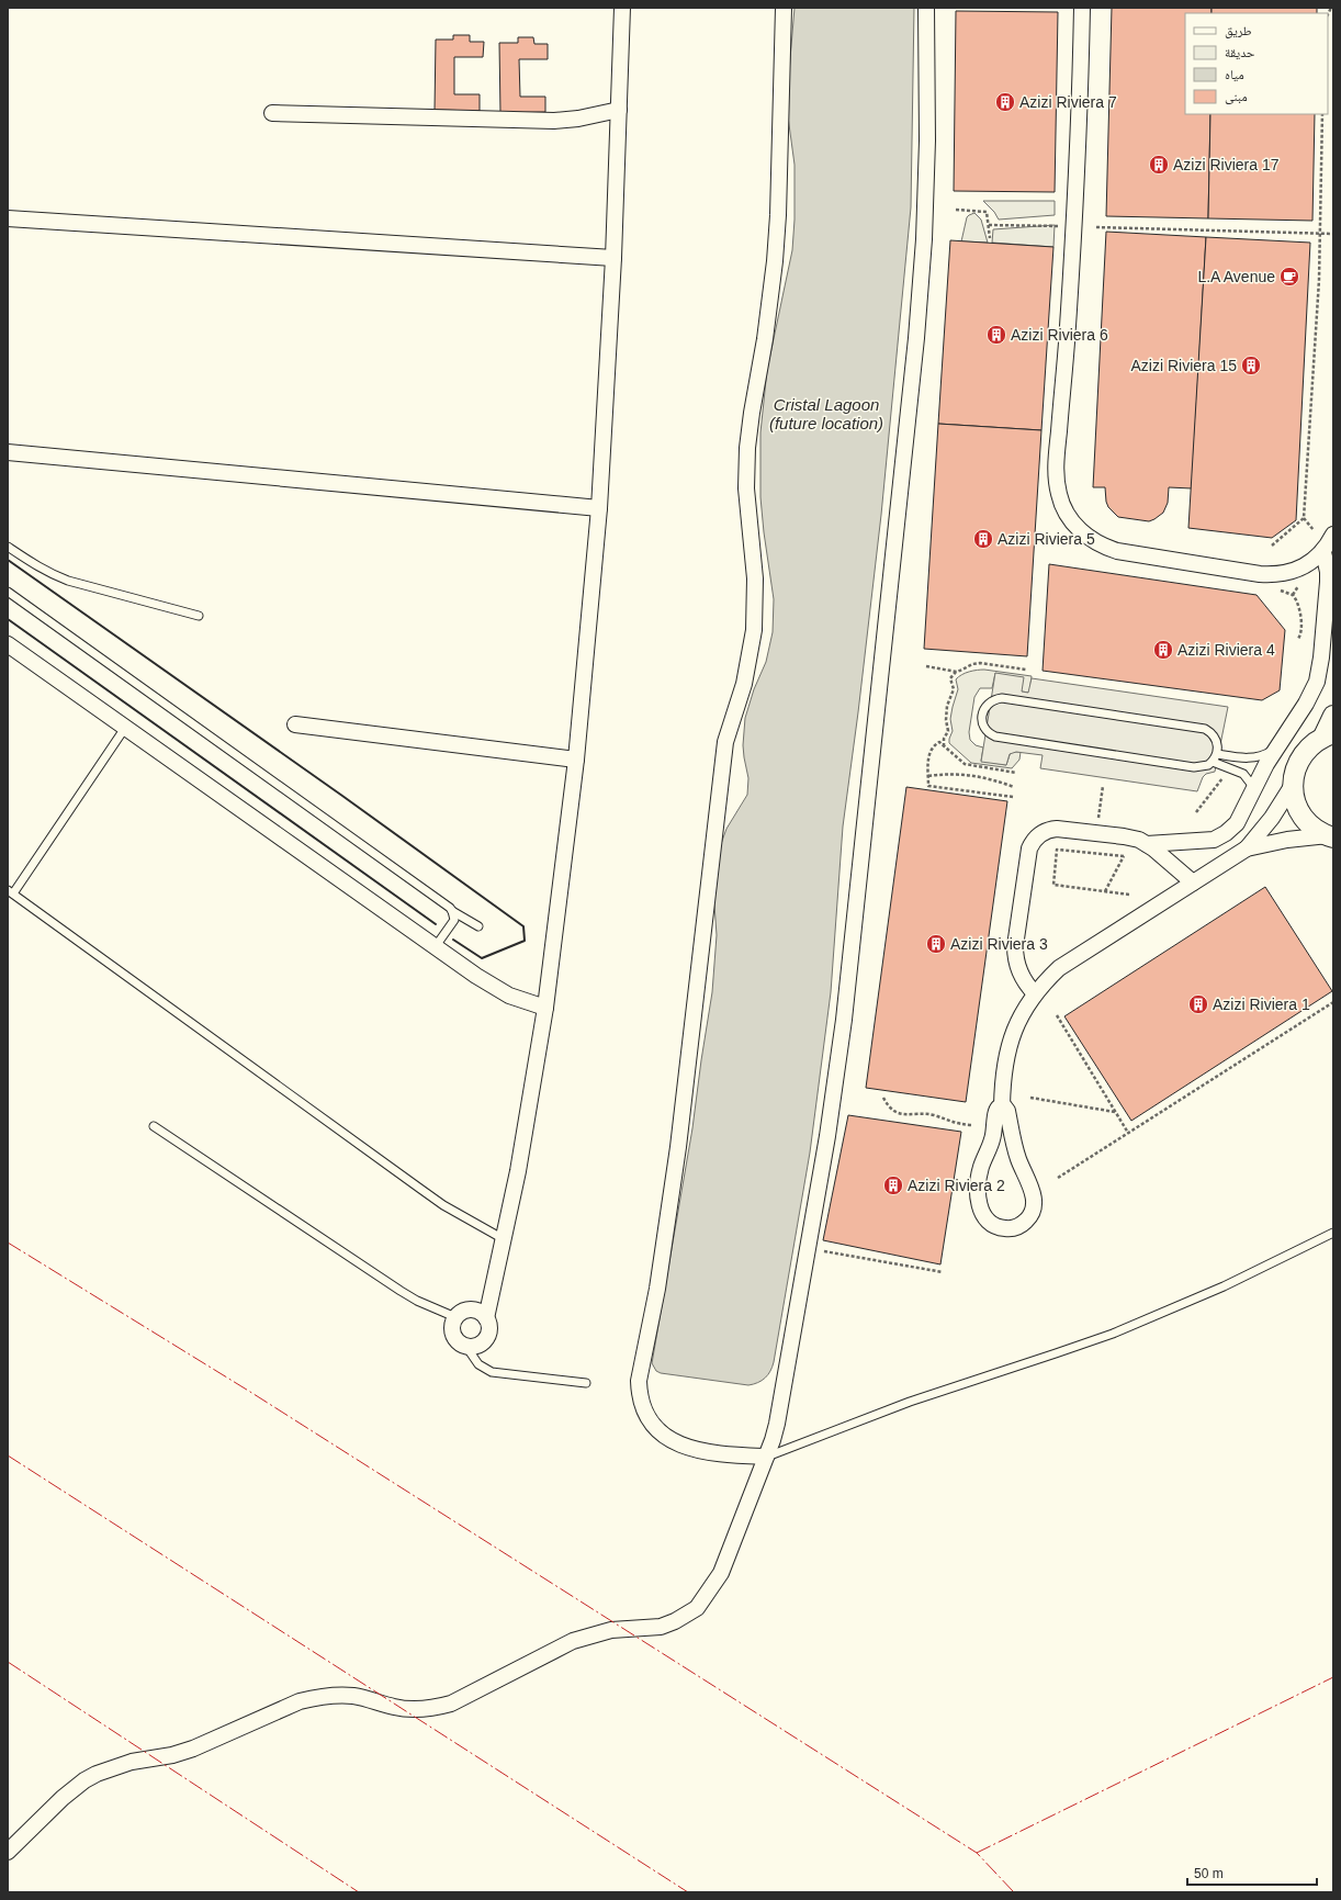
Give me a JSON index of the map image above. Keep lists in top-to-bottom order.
{
  "water": ["Cristal Lagoon (future location)"],
  "places": {
    "building": [
      "Azizi Riviera 7",
      "Azizi Riviera 17",
      "Azizi Riviera 6",
      "Azizi Riviera 15",
      "Azizi Riviera 5",
      "Azizi Riviera 4",
      "Azizi Riviera 3",
      "Azizi Riviera 1",
      "Azizi Riviera 2"
    ],
    "cafe": ["L.A Avenue"]
  },
  "legend": [
    "طريق",
    "حديقة",
    "مياه",
    "مبنى"
  ],
  "scale_bar": "50 m"
}
